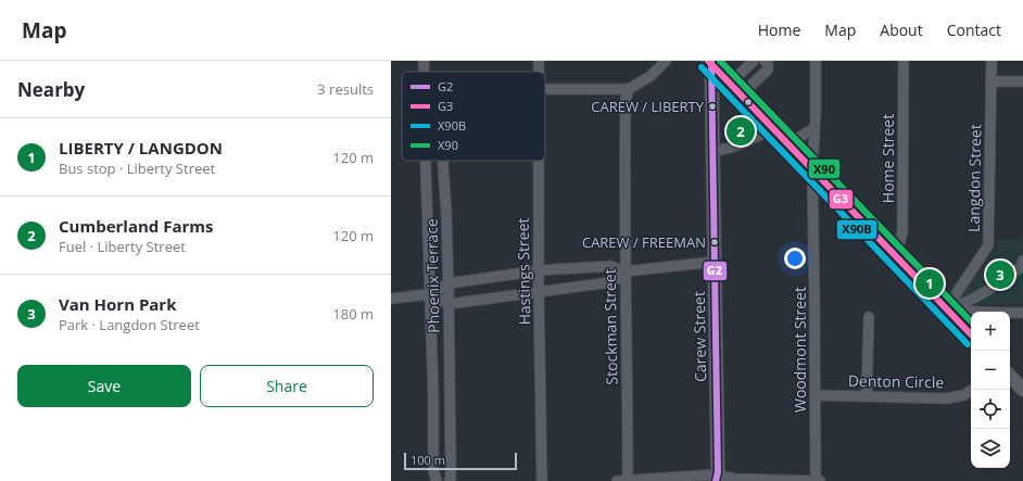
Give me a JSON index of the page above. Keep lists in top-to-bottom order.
{
  "streets": {
    "main road": ["Carew Street"],
    "street": [
      "Home Street",
      "Langdon Street",
      "Hastings Street",
      "Phoenix Terrace",
      "Stockman Street",
      "Woodmont Street",
      "Denton Circle"
    ]
  },
  "crossings": [
    ["Woodmont Street", "Denton Circle"]
  ],
  "places": ["CAREW / LIBERTY", "CAREW / FREEMAN"],
  "lines": [
    "transit line G2",
    "transit line G3",
    "transit line X90",
    "transit line X90B"
  ],
  "legend": [
    "G2",
    "G3",
    "X90B",
    "X90"
  ],
  "scale_bar": "100 m",
  "page": {
    "header": "Map",
    "nav": [
      "Home",
      "Map",
      "About",
      "Contact"
    ],
    "heading": ["Nearby", "3 results"],
    "pins": ["2", "3", "1"],
    "list": [
      {
        "mark": "1",
        "name": "LIBERTY / LANGDON",
        "note": "Bus stop · Liberty Street",
        "value": "120 m"
      },
      {
        "mark": "2",
        "name": "Cumberland Farms",
        "note": "Fuel · Liberty Street",
        "value": "120 m"
      },
      {
        "mark": "3",
        "name": "Van Horn Park",
        "note": "Park · Langdon Street",
        "value": "180 m"
      }
    ],
    "map_buttons": ["+", "−"],
    "buttons": ["Save", "Share"],
    "scale": "100 m"
  }
}
